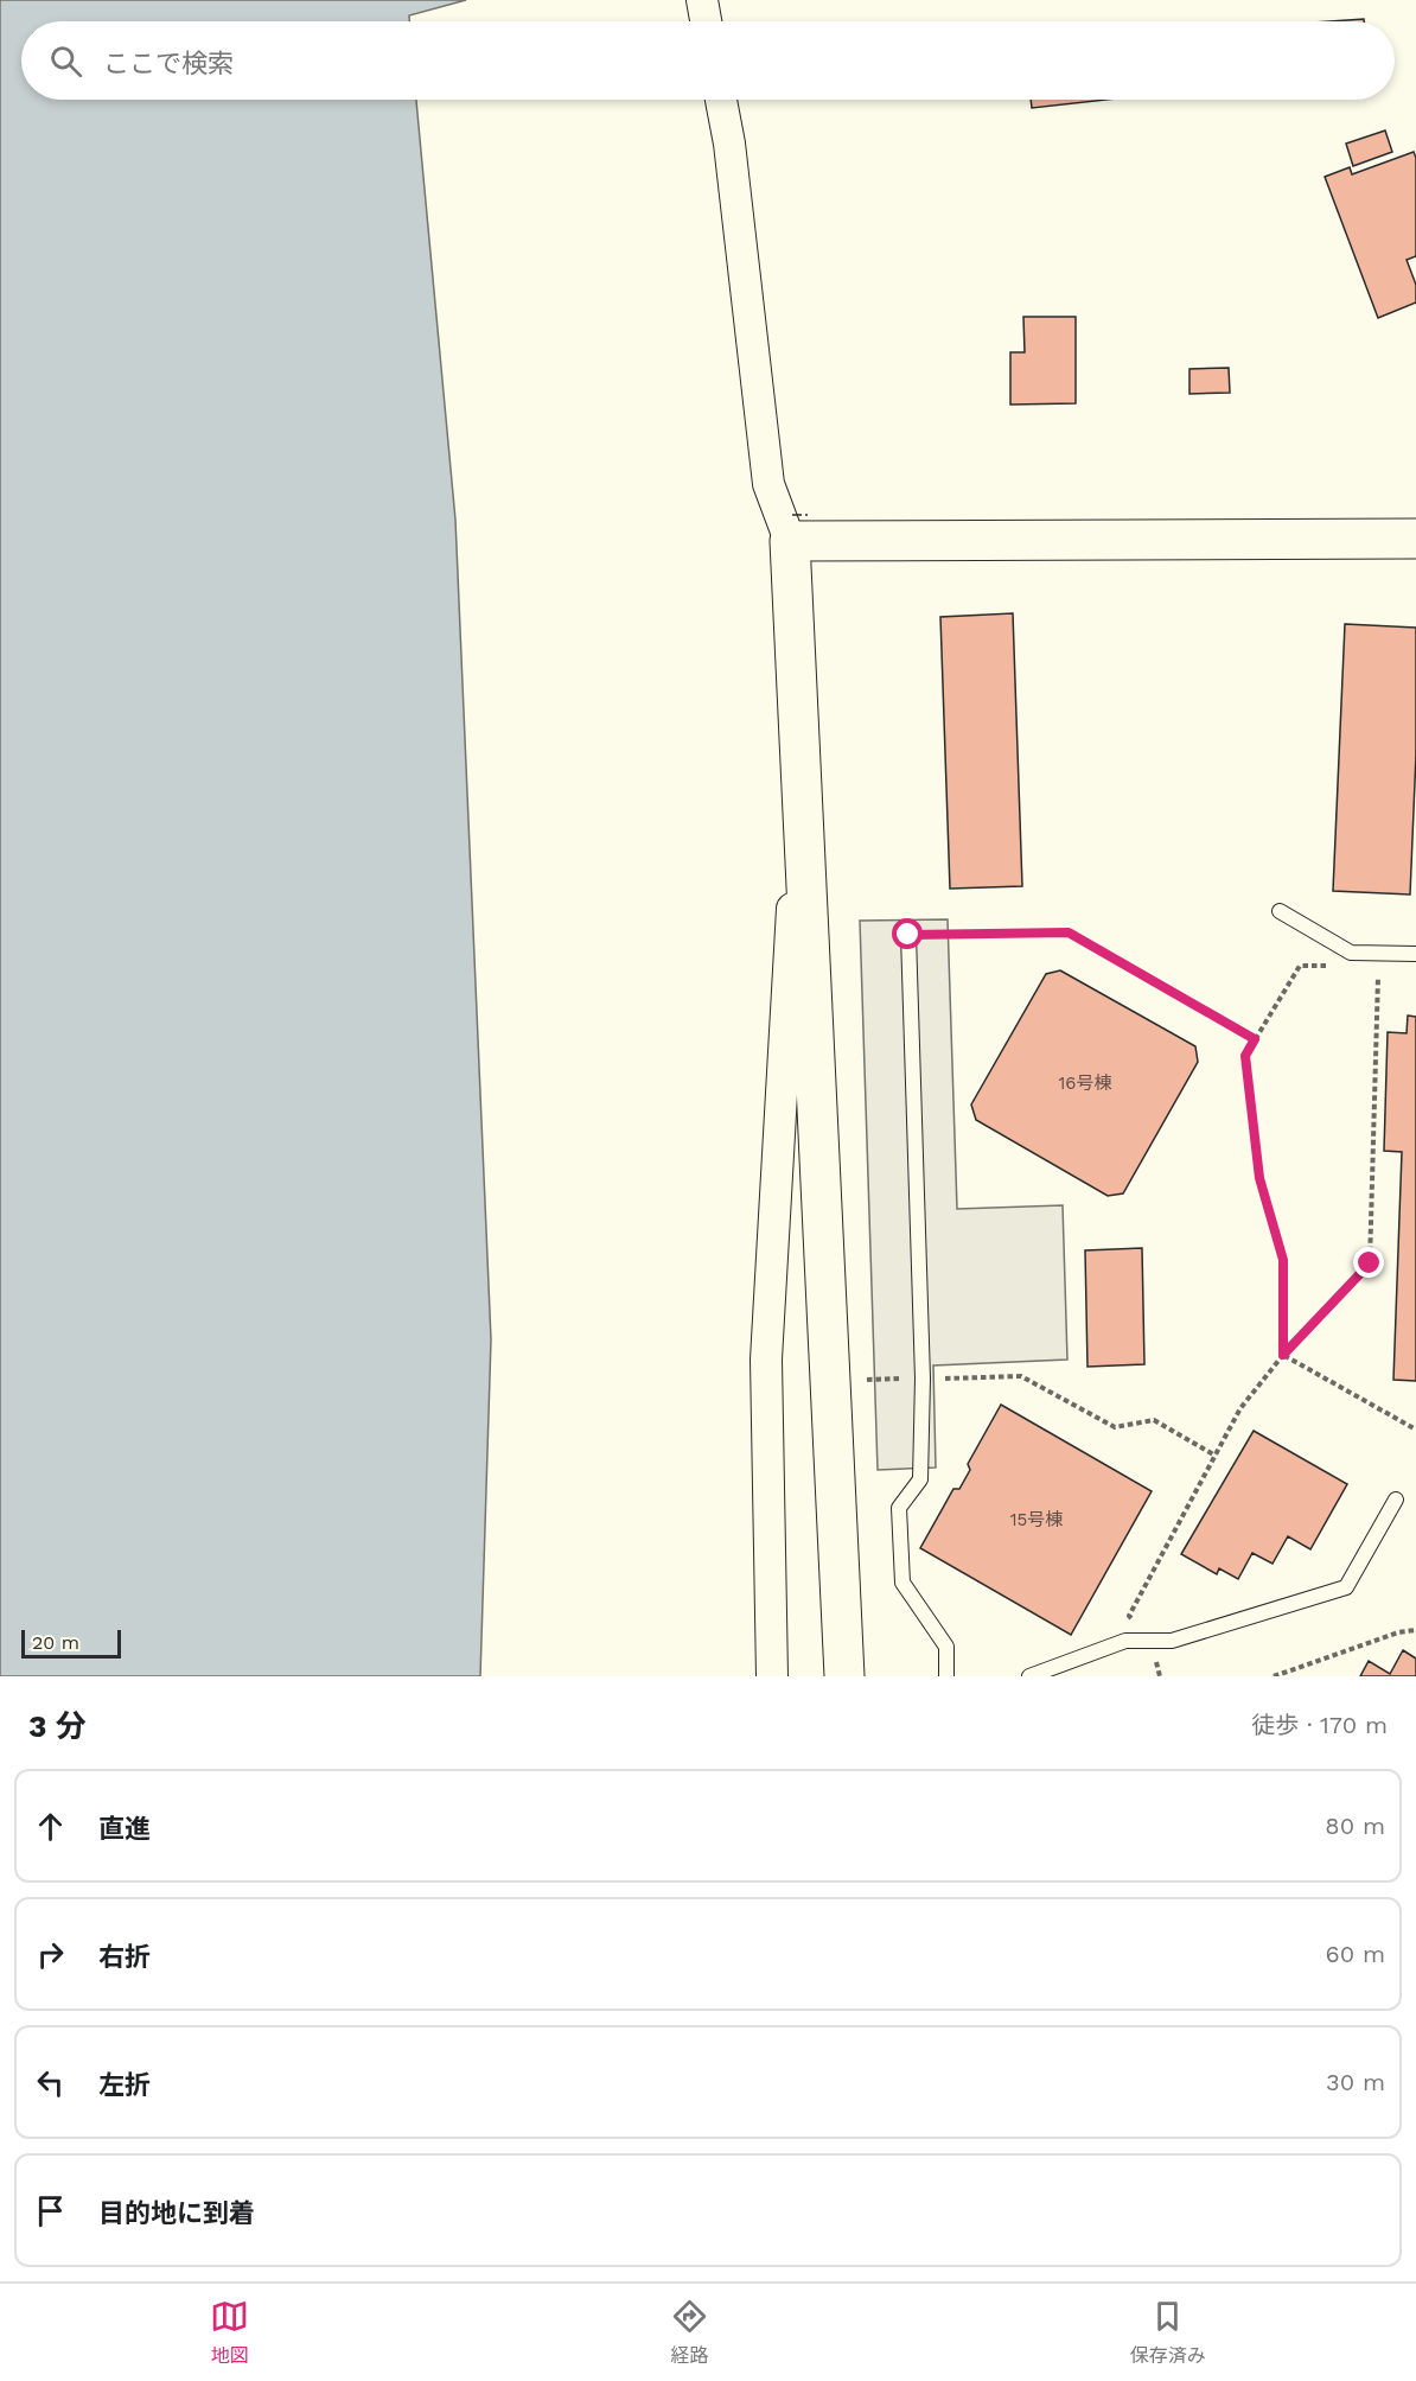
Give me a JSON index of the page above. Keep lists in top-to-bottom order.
{
  "house_numbers": ["16号棟", "15号棟"],
  "scale_bar": "20 m",
  "page": {
    "search": "ここで検索",
    "scale": "20 m",
    "heading": ["3 分", "徒歩 · 170 m"],
    "list": [
      ["直進", "80 m"],
      ["右折", "60 m"],
      ["左折", "30 m"],
      "目的地に到着"
    ],
    "nav": ["地図", "経路", "保存済み"]
  }
}
